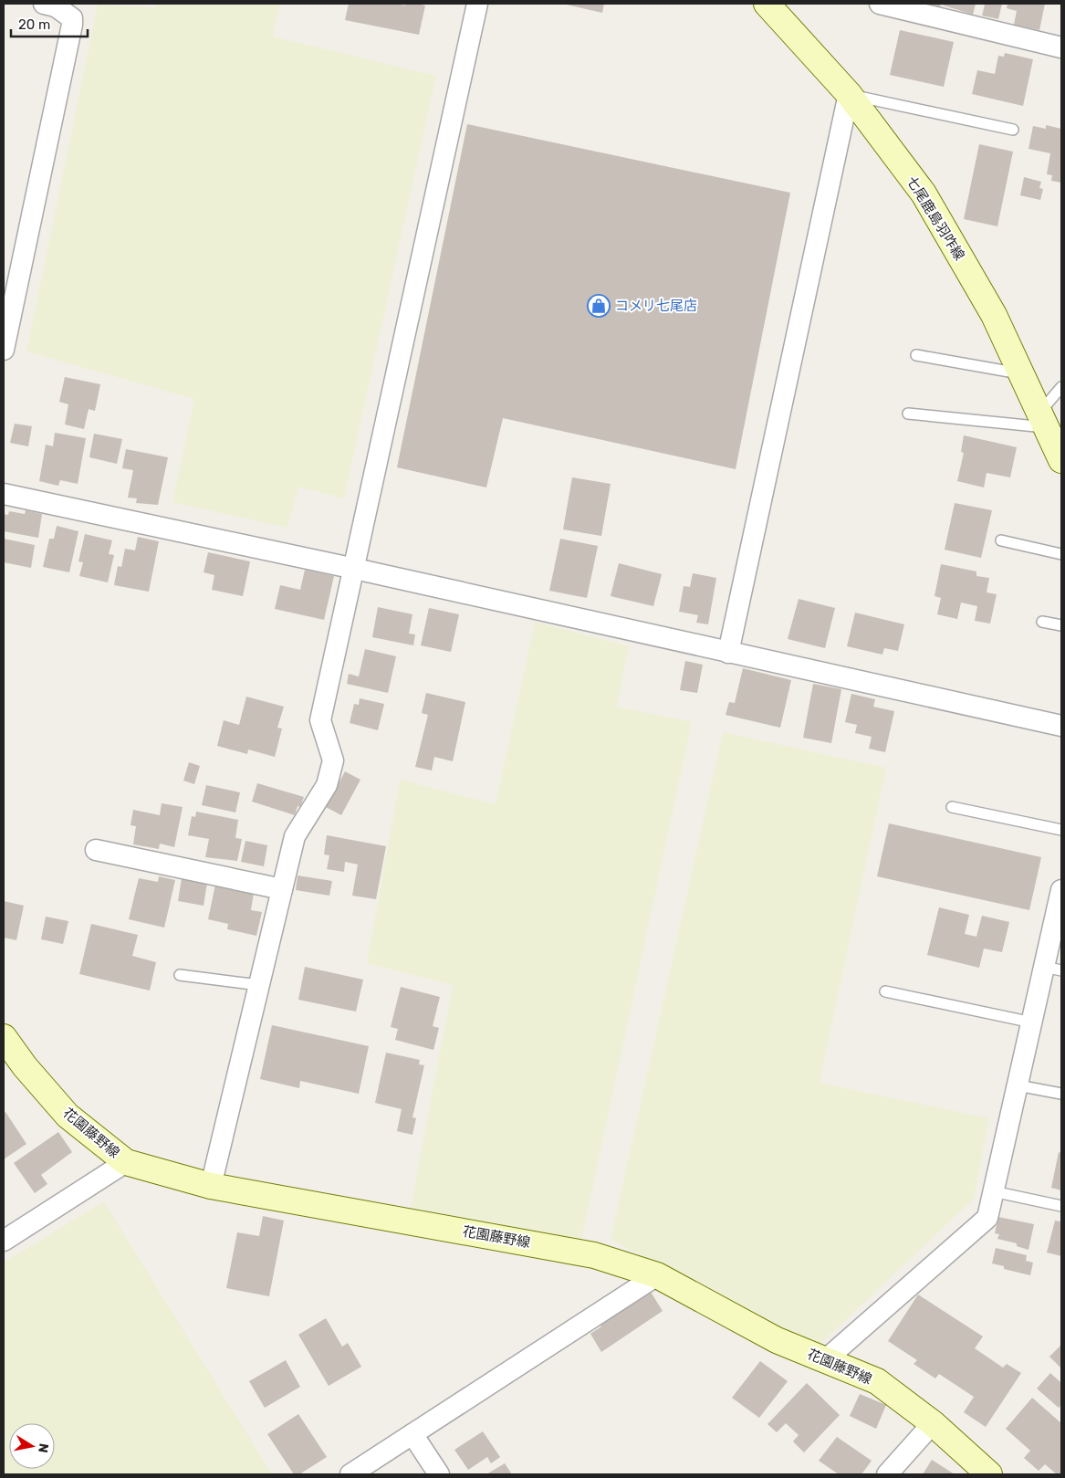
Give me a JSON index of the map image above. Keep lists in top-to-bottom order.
{
  "streets": {
    "main road": ["七尾鹿島羽咋線", "花園藤野線"]
  },
  "places": {
    "shop": ["コメリ七尾店"]
  },
  "scale_bar": "20 m",
  "north": "right"
}
